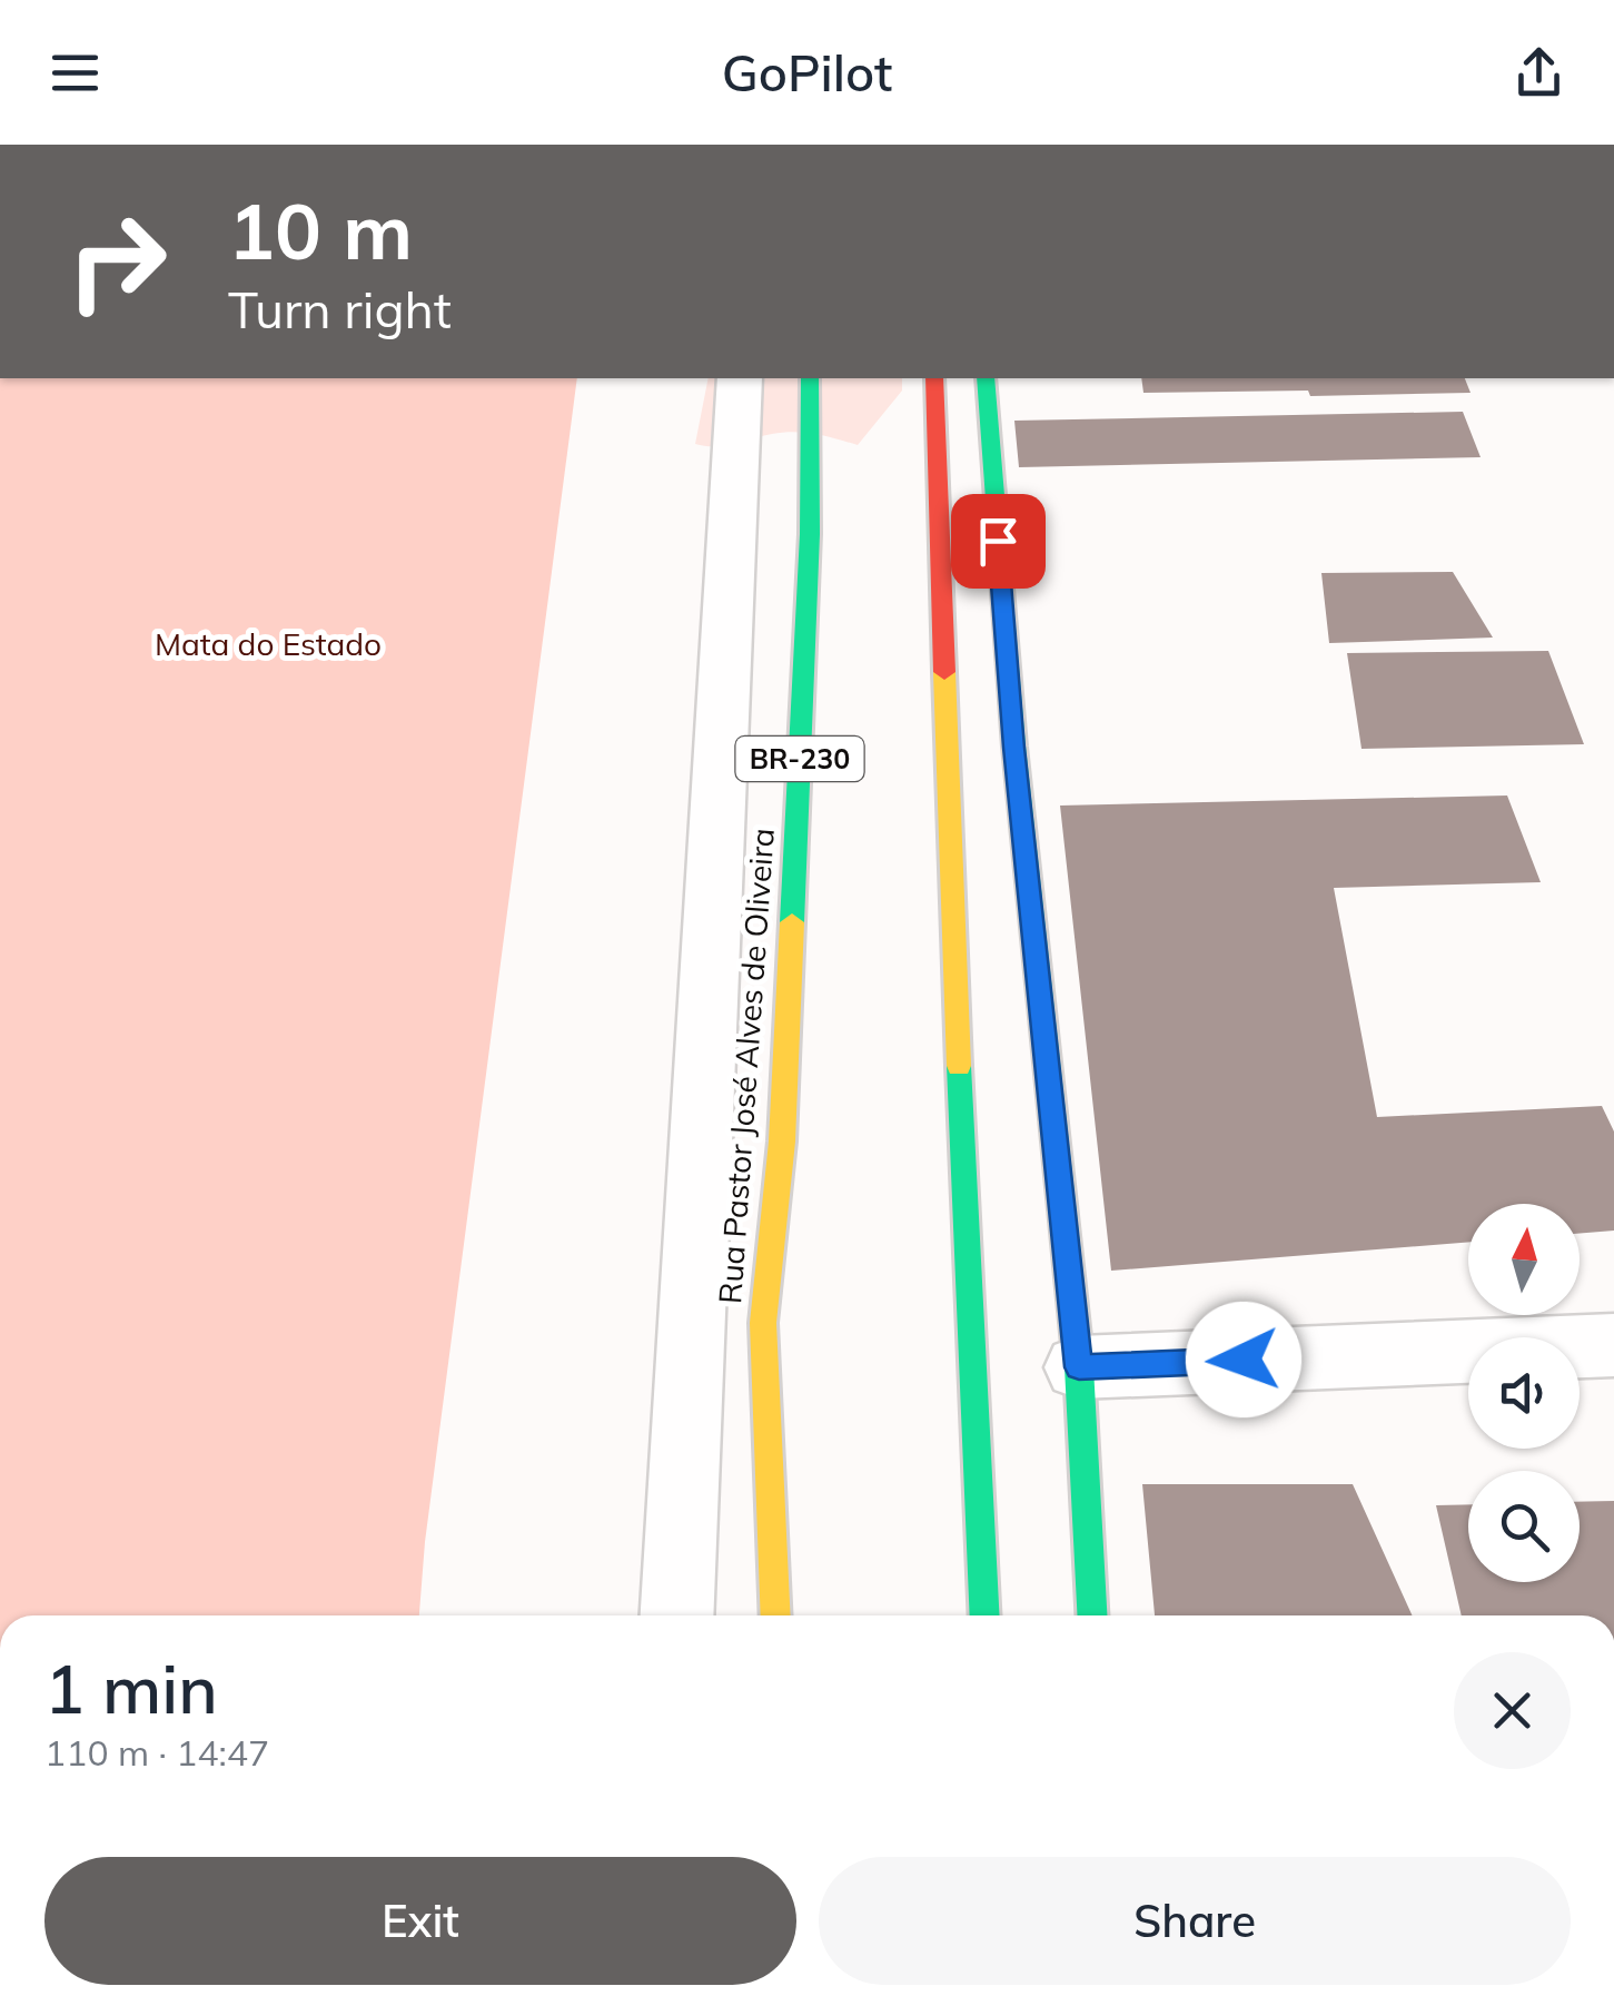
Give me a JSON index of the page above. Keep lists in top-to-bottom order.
{
  "streets": {
    "main road": ["BR-230", "Rua Pastor José Alves de Oliveira"]
  },
  "parks": ["Mata do Estado"],
  "north": "top",
  "page": {
    "header": "GoPilot",
    "turn": ["10 m", "Turn right"],
    "heading": ["1 min", "110 m · 14:47"],
    "buttons": ["Exit", "Share"]
  }
}
